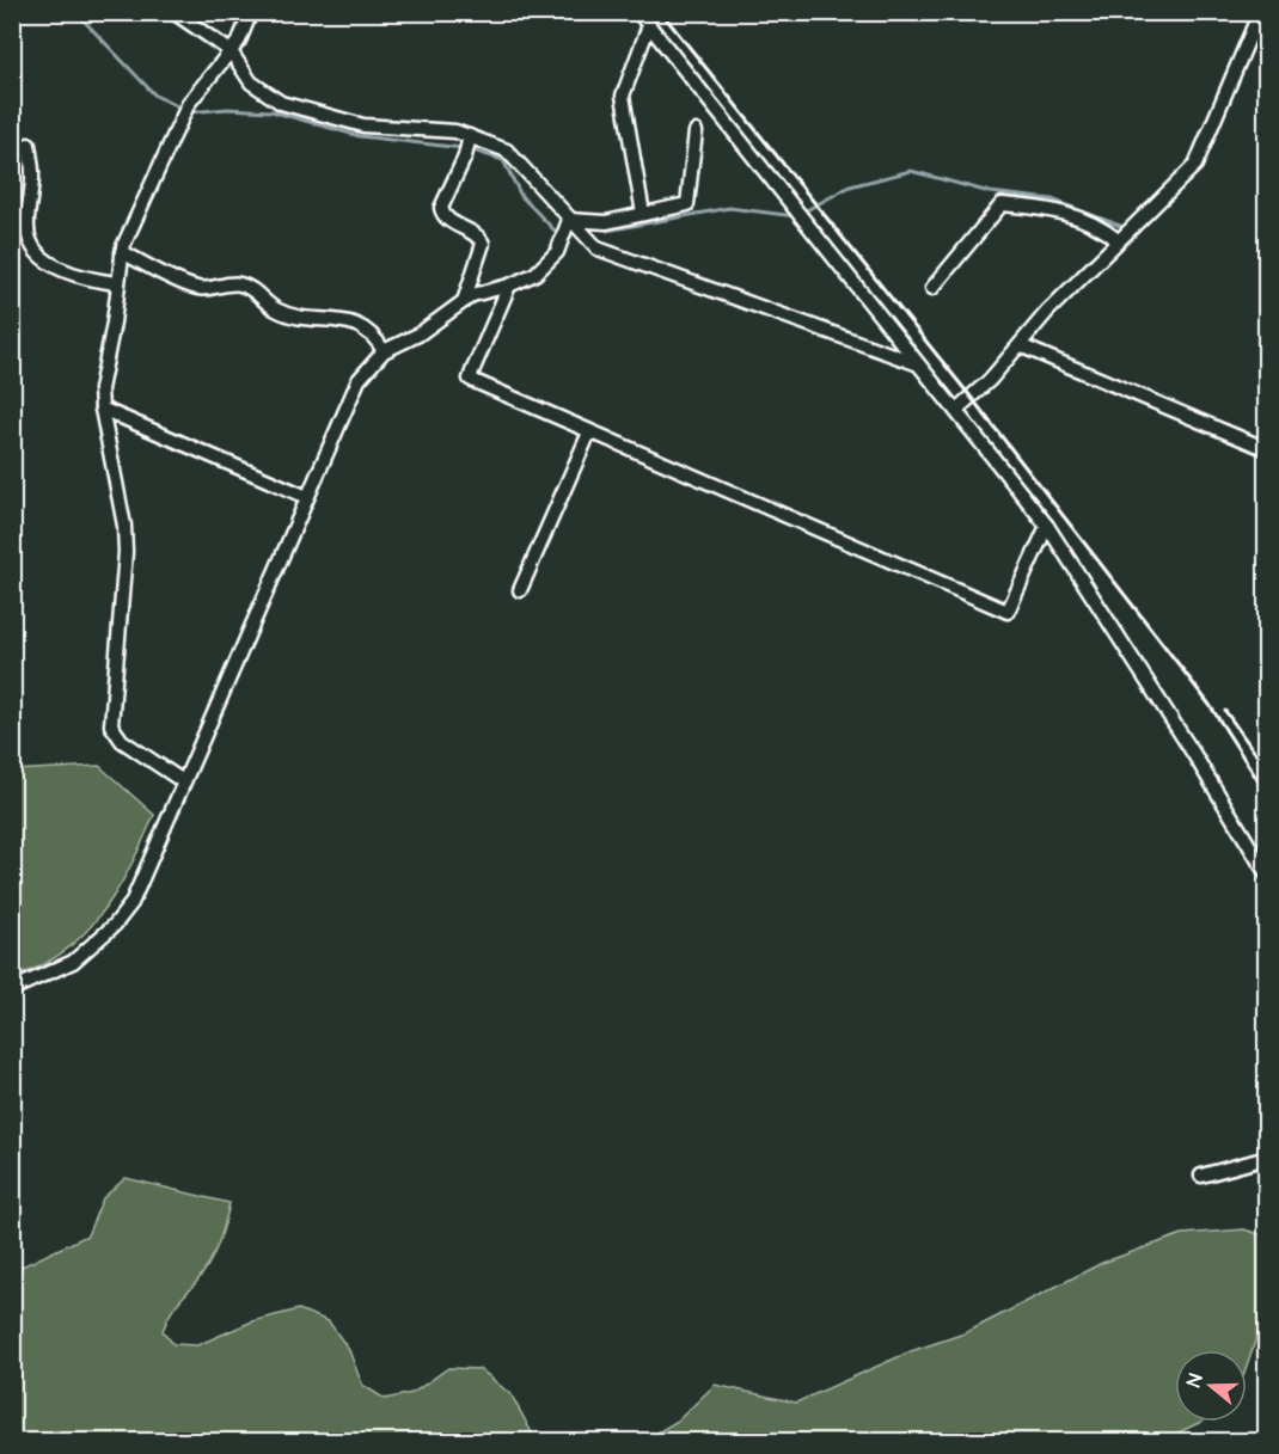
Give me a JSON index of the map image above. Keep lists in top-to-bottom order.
{
  "north": "left"
}
